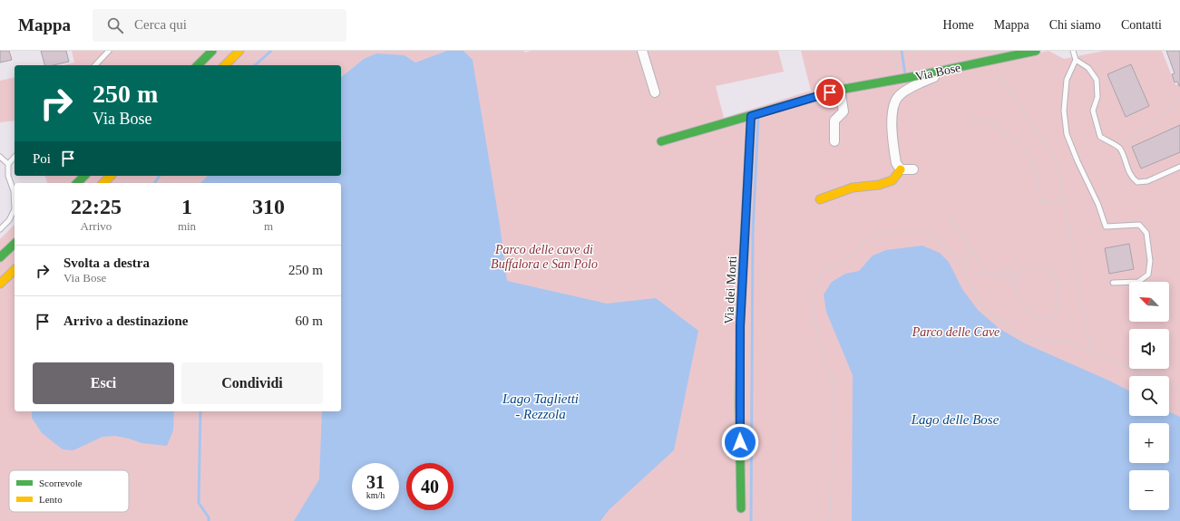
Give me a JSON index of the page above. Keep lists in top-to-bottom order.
{
  "streets": {
    "main road": ["Via Bose", "Via dei Morti"]
  },
  "crossings": [
    ["Via Bose", "Via dei Morti"]
  ],
  "water": ["Lago Taglietti - Rezzola", "Lago delle Bose"],
  "parks": ["Parco delle cave di Buffalora e San Polo", "Parco delle Cave"],
  "legend": ["Scorrevole", "Lento"],
  "north": "top left",
  "page": {
    "header": "Mappa",
    "search": "Cerca qui",
    "nav": [
      "Home",
      "Mappa",
      "Chi siamo",
      "Contatti"
    ],
    "turn": ["250 m", "Via Bose"],
    "then": "Poi",
    "eta": [
      "22:25",
      "Arrivo",
      "1",
      "min",
      "310",
      "m"
    ],
    "list": [
      {
        "name": "Svolta a destra",
        "note": "Via Bose",
        "value": "250 m"
      },
      {
        "name": "Arrivo a destinazione",
        "value": "60 m"
      }
    ],
    "map_buttons": ["+", "−"],
    "buttons": ["Esci", "Condividi"],
    "speed": "31 km/h",
    "limit": "40"
  }
}
